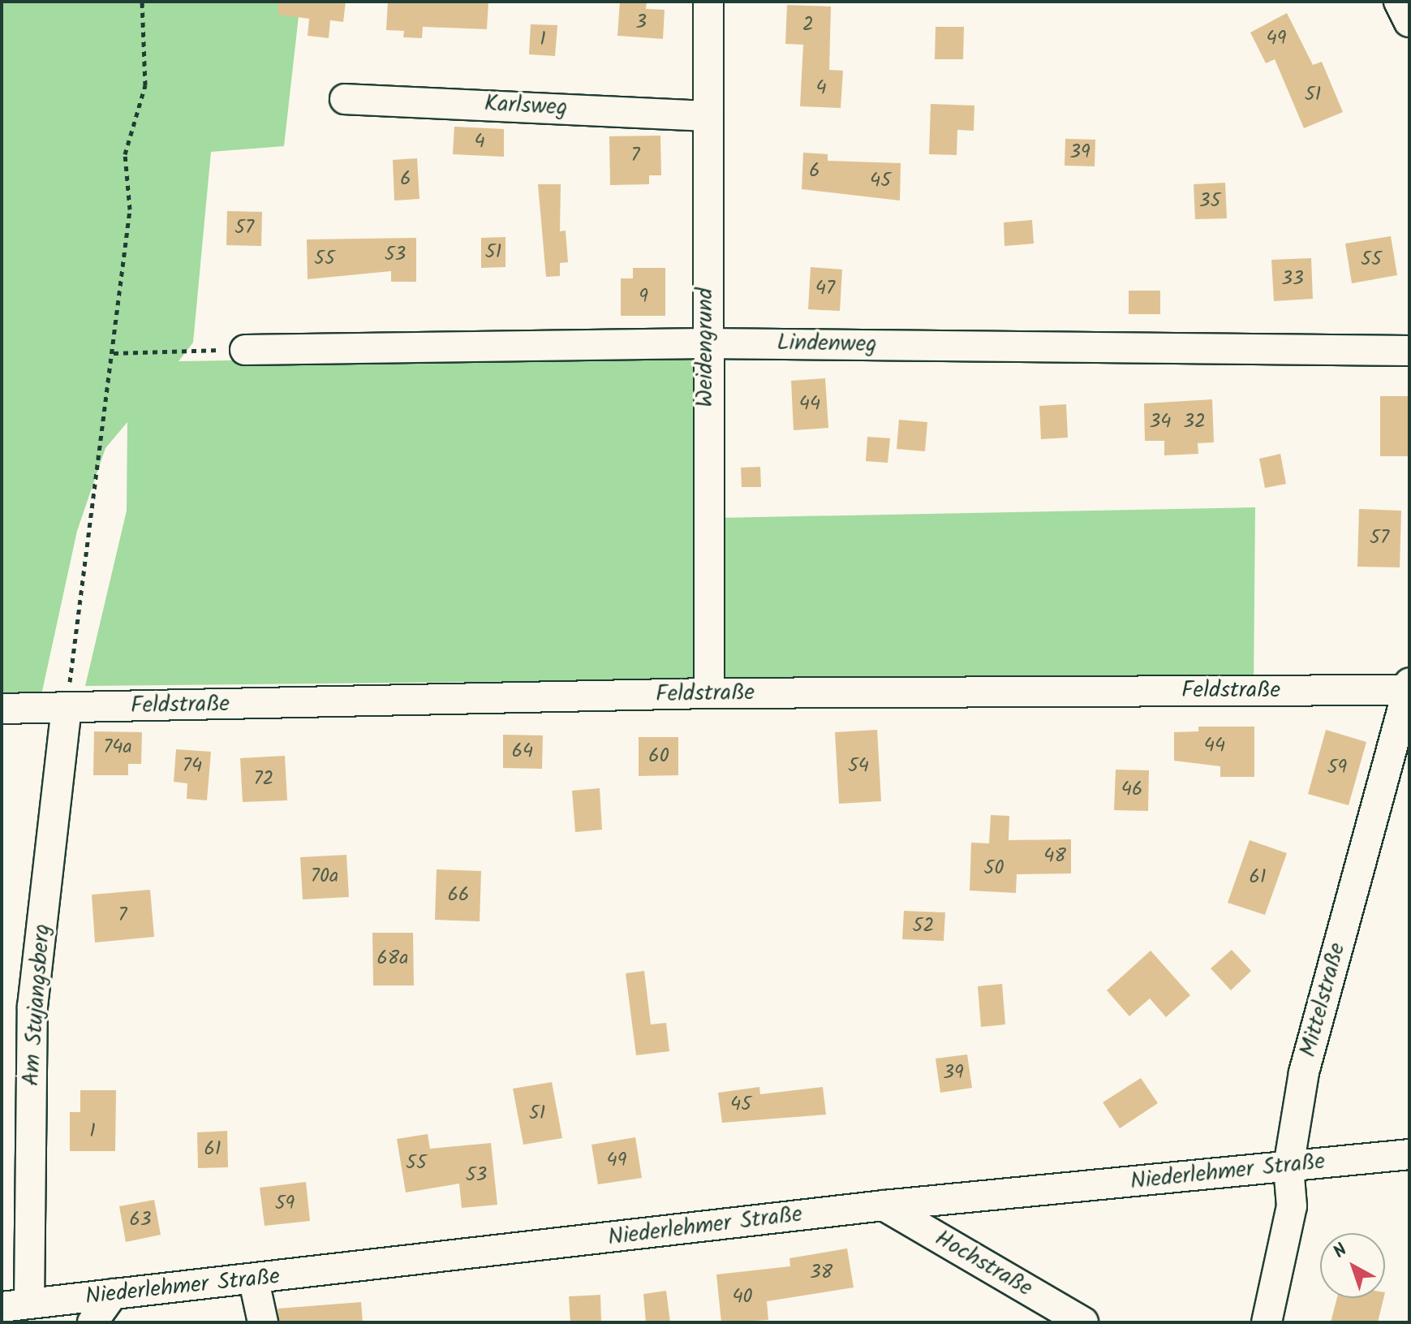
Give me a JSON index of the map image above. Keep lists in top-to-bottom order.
{
  "streets": {
    "street": [
      "Karlsweg",
      "Lindenweg",
      "Weidengrund",
      "Feldstraße",
      "Mittelstraße",
      "Am Stujangsberg",
      "Niederlehmer Straße",
      "Hochstraße"
    ]
  },
  "crossings": [
    ["Karlsweg", "Weidengrund"],
    ["Lindenweg", "Weidengrund"],
    ["Weidengrund", "Feldstraße"],
    ["Feldstraße", "Mittelstraße"],
    ["Feldstraße", "Am Stujangsberg"],
    ["Mittelstraße", "Niederlehmer Straße"],
    ["Am Stujangsberg", "Niederlehmer Straße"],
    ["Niederlehmer Straße", "Hochstraße"]
  ],
  "house_numbers": [
    "3",
    "2",
    "49",
    "1",
    "4",
    "51",
    "4",
    "39",
    "7",
    "6",
    "6",
    "45",
    "35",
    "57",
    "51",
    "53",
    "55",
    "55",
    "33",
    "47",
    "9",
    "44",
    "34",
    "32",
    "57",
    "44",
    "74a",
    "64",
    "60",
    "74",
    "54",
    "59",
    "72",
    "46",
    "48",
    "50",
    "70a",
    "61",
    "66",
    "7",
    "52",
    "68a",
    "39",
    "45",
    "51",
    "1",
    "61",
    "49",
    "55",
    "53",
    "59",
    "63",
    "38",
    "40"
  ],
  "north": "top left"
}
